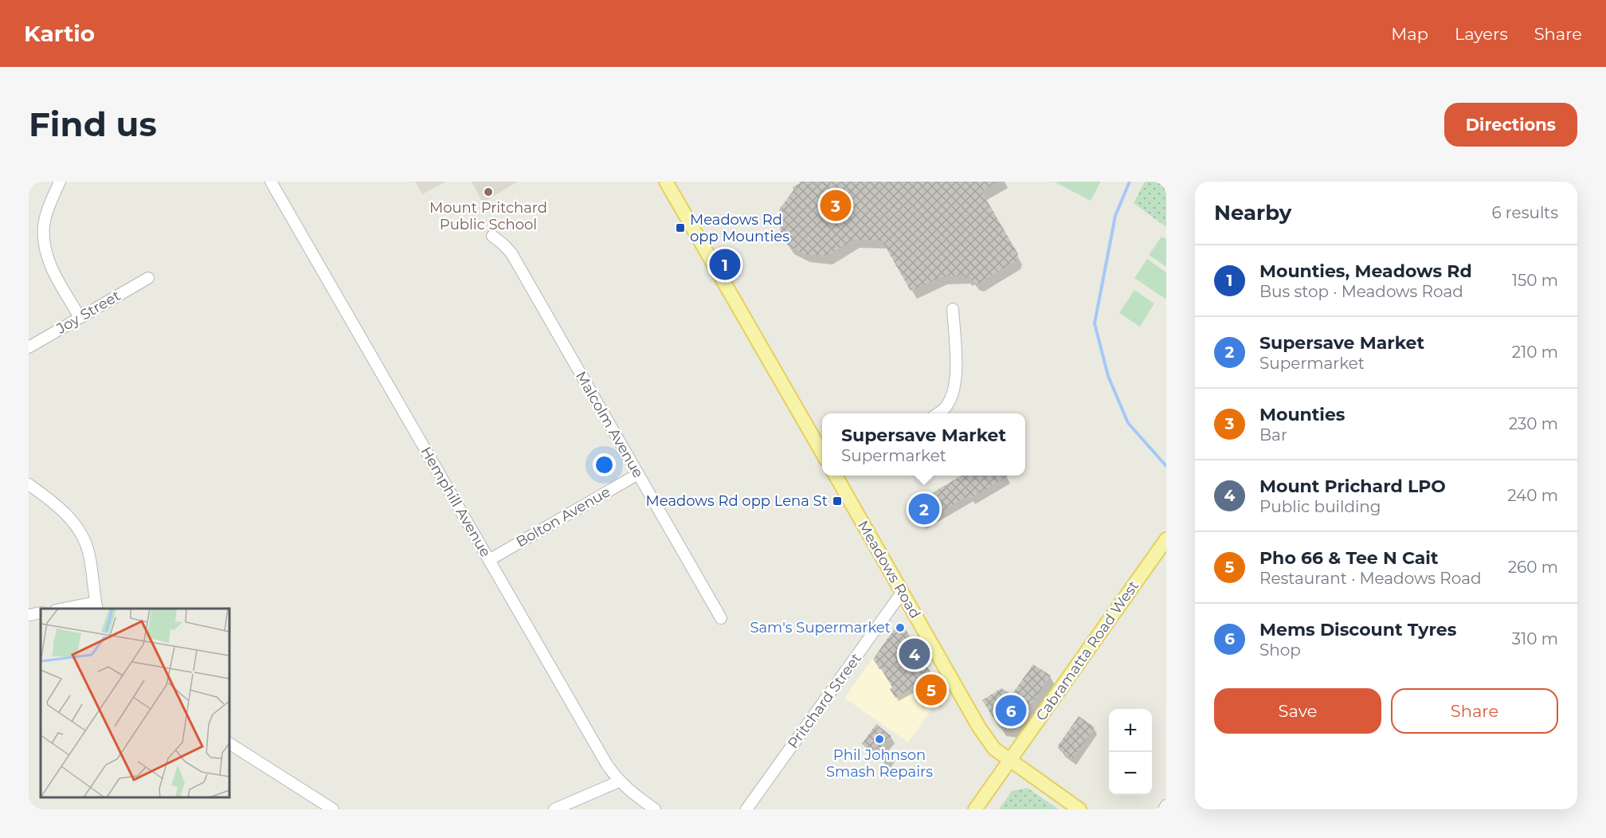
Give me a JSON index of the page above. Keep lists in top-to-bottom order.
{
  "streets": {
    "main road": ["Meadows Road", "Cabramatta Road West"],
    "street": [
      "Joy Street",
      "Malcolm Avenue",
      "Hemphill Avenue",
      "Bolton Avenue",
      "Pritchard Street"
    ]
  },
  "crossings": [
    ["Malcolm Avenue", "Bolton Avenue"],
    ["Hemphill Avenue", "Bolton Avenue"],
    ["Meadows Road", "Cabramatta Road West"],
    ["Meadows Road", "Pritchard Street"]
  ],
  "places": {
    "other": ["Mount Pritchard Public School", "Sam's Supermarket", "Phil Johnson Smash Repairs"],
    "transit": ["Meadows Rd opp Mounties", "Meadows Rd opp Lena St"]
  },
  "page": {
    "header": "Kartio",
    "nav": ["Map", "Layers", "Share"],
    "buttons": [
      "Directions",
      ["Save", "Share"]
    ],
    "title": "Find us",
    "heading": ["Nearby", "6 results"],
    "pins": [
      "3",
      "1",
      "2",
      "4",
      "5",
      "6"
    ],
    "list": [
      {
        "mark": "1",
        "name": "Mounties, Meadows Rd",
        "note": "Bus stop · Meadows Road",
        "value": "150 m"
      },
      {
        "mark": "2",
        "name": "Supersave Market",
        "note": "Supermarket",
        "value": "210 m"
      },
      {
        "mark": "3",
        "name": "Mounties",
        "note": "Bar",
        "value": "230 m"
      },
      {
        "mark": "4",
        "name": "Mount Prichard LPO",
        "note": "Public building",
        "value": "240 m"
      },
      {
        "mark": "5",
        "name": "Pho 66 & Tee N Cait",
        "note": "Restaurant · Meadows Road",
        "value": "260 m"
      },
      {
        "mark": "6",
        "name": "Mems Discount Tyres",
        "note": "Shop",
        "value": "310 m"
      }
    ],
    "popup": ["Supersave Market", "Supermarket"],
    "map_buttons": ["+", "−"]
  }
}
